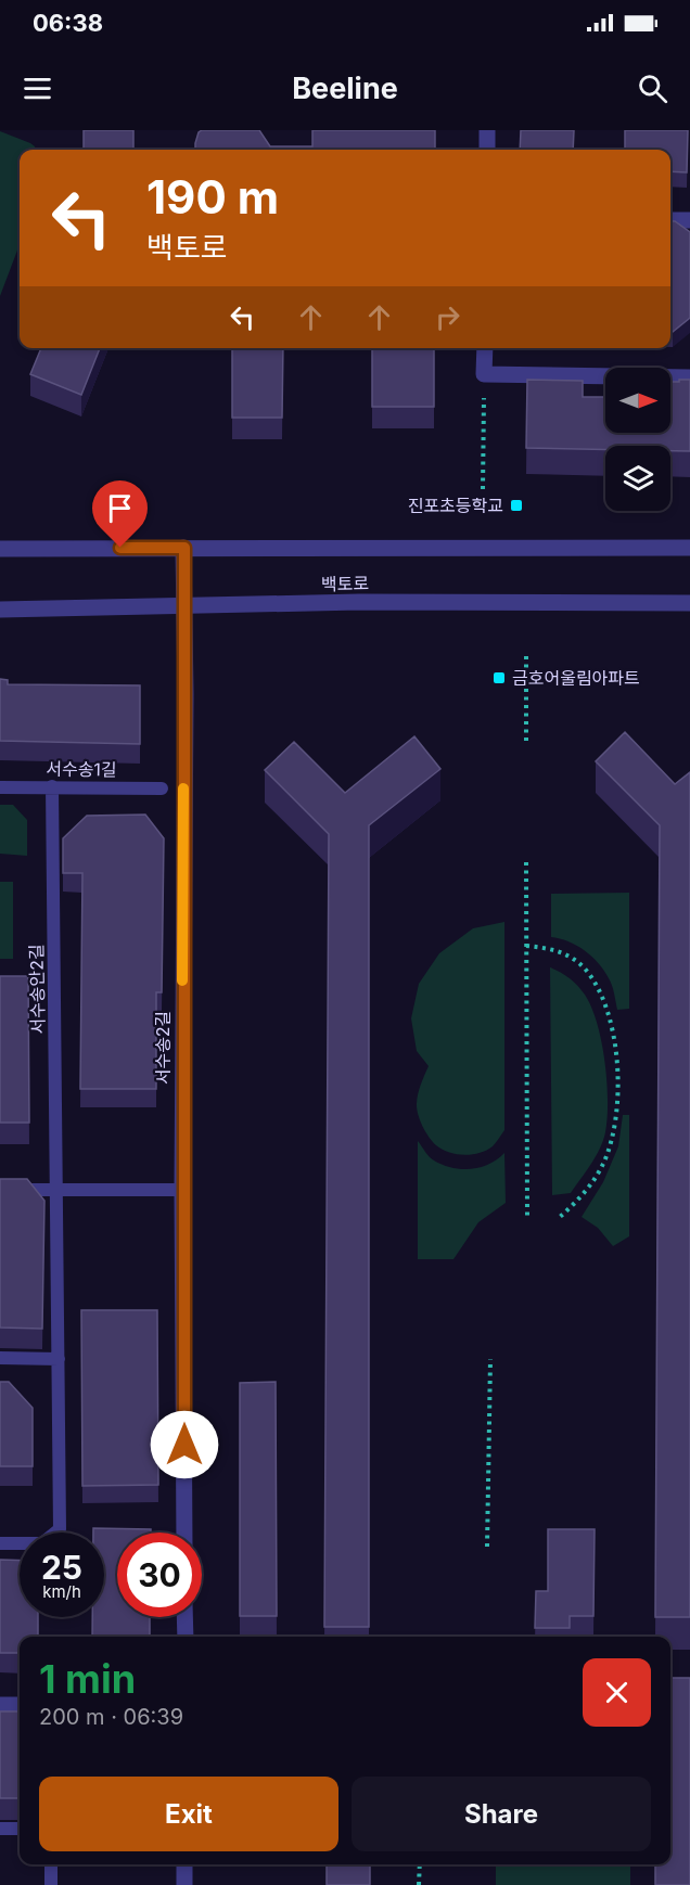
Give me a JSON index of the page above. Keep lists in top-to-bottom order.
{
  "streets": {
    "street": ["백토로", "서수송2길"],
    "lane": ["서수송1길", "서수송안2길"]
  },
  "crossings": [
    ["백토로", "서수송2길"],
    ["서수송1길", "서수송안2길"]
  ],
  "places": {
    "transit": ["진포초등학교", "금호어울림아파트"]
  },
  "north": "right",
  "page": {
    "status": "06:38",
    "header": "Beeline",
    "turn": ["190 m", "백토로"],
    "speed": "25 km/h",
    "limit": "30",
    "heading": ["1 min", "200 m · 06:39"],
    "buttons": ["Exit", "Share"]
  }
}
